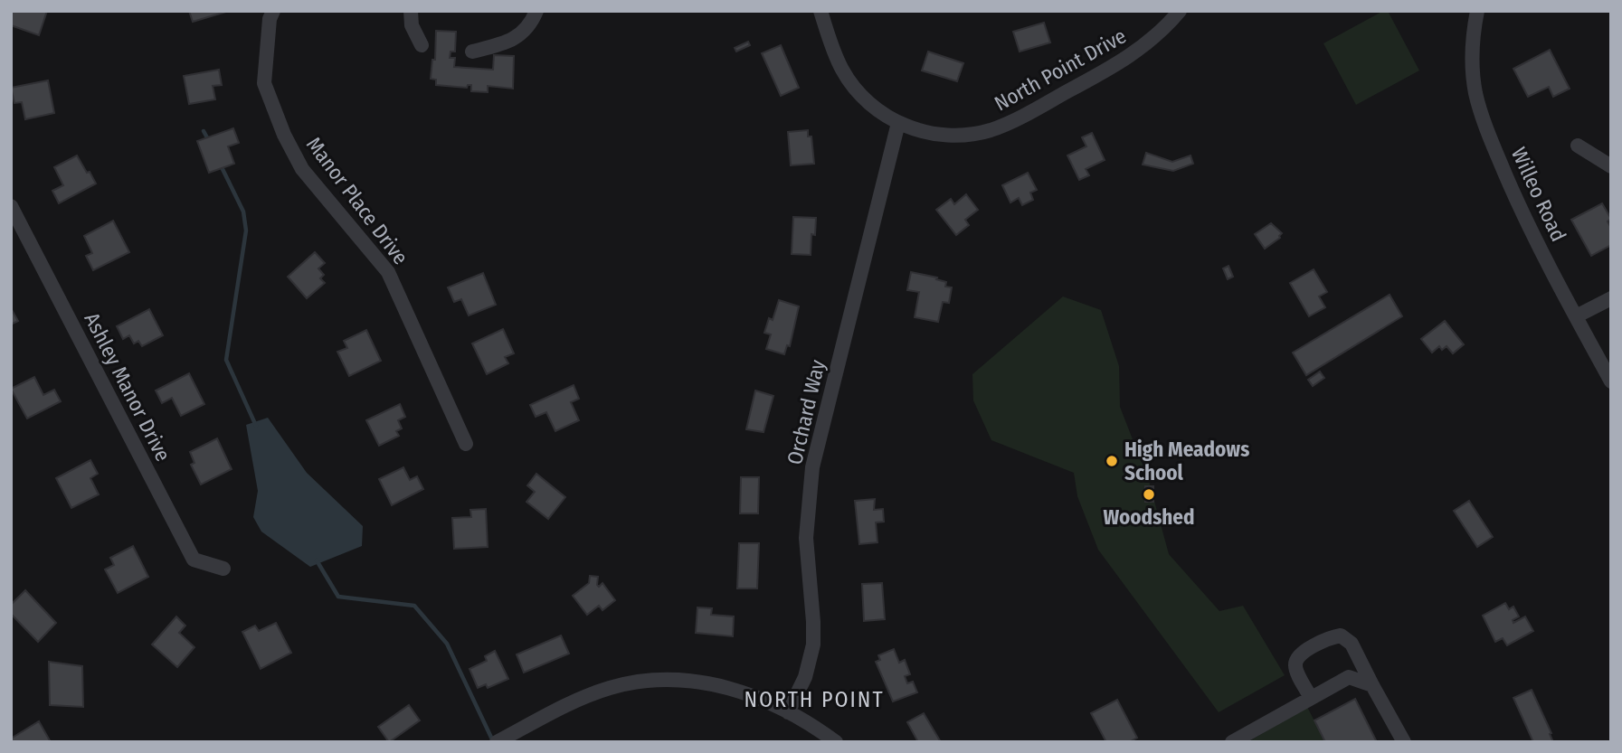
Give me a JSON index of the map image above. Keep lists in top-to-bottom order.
{
  "streets": {
    "street": [
      "North Point Drive",
      "Willeo Road",
      "Manor Place Drive",
      "Ashley Manor Drive",
      "Orchard Way"
    ]
  },
  "crossings": [
    ["North Point Drive", "Orchard Way"]
  ],
  "districts": ["NORTH POINT"],
  "places": ["High Meadows School", "Woodshed"]
}
